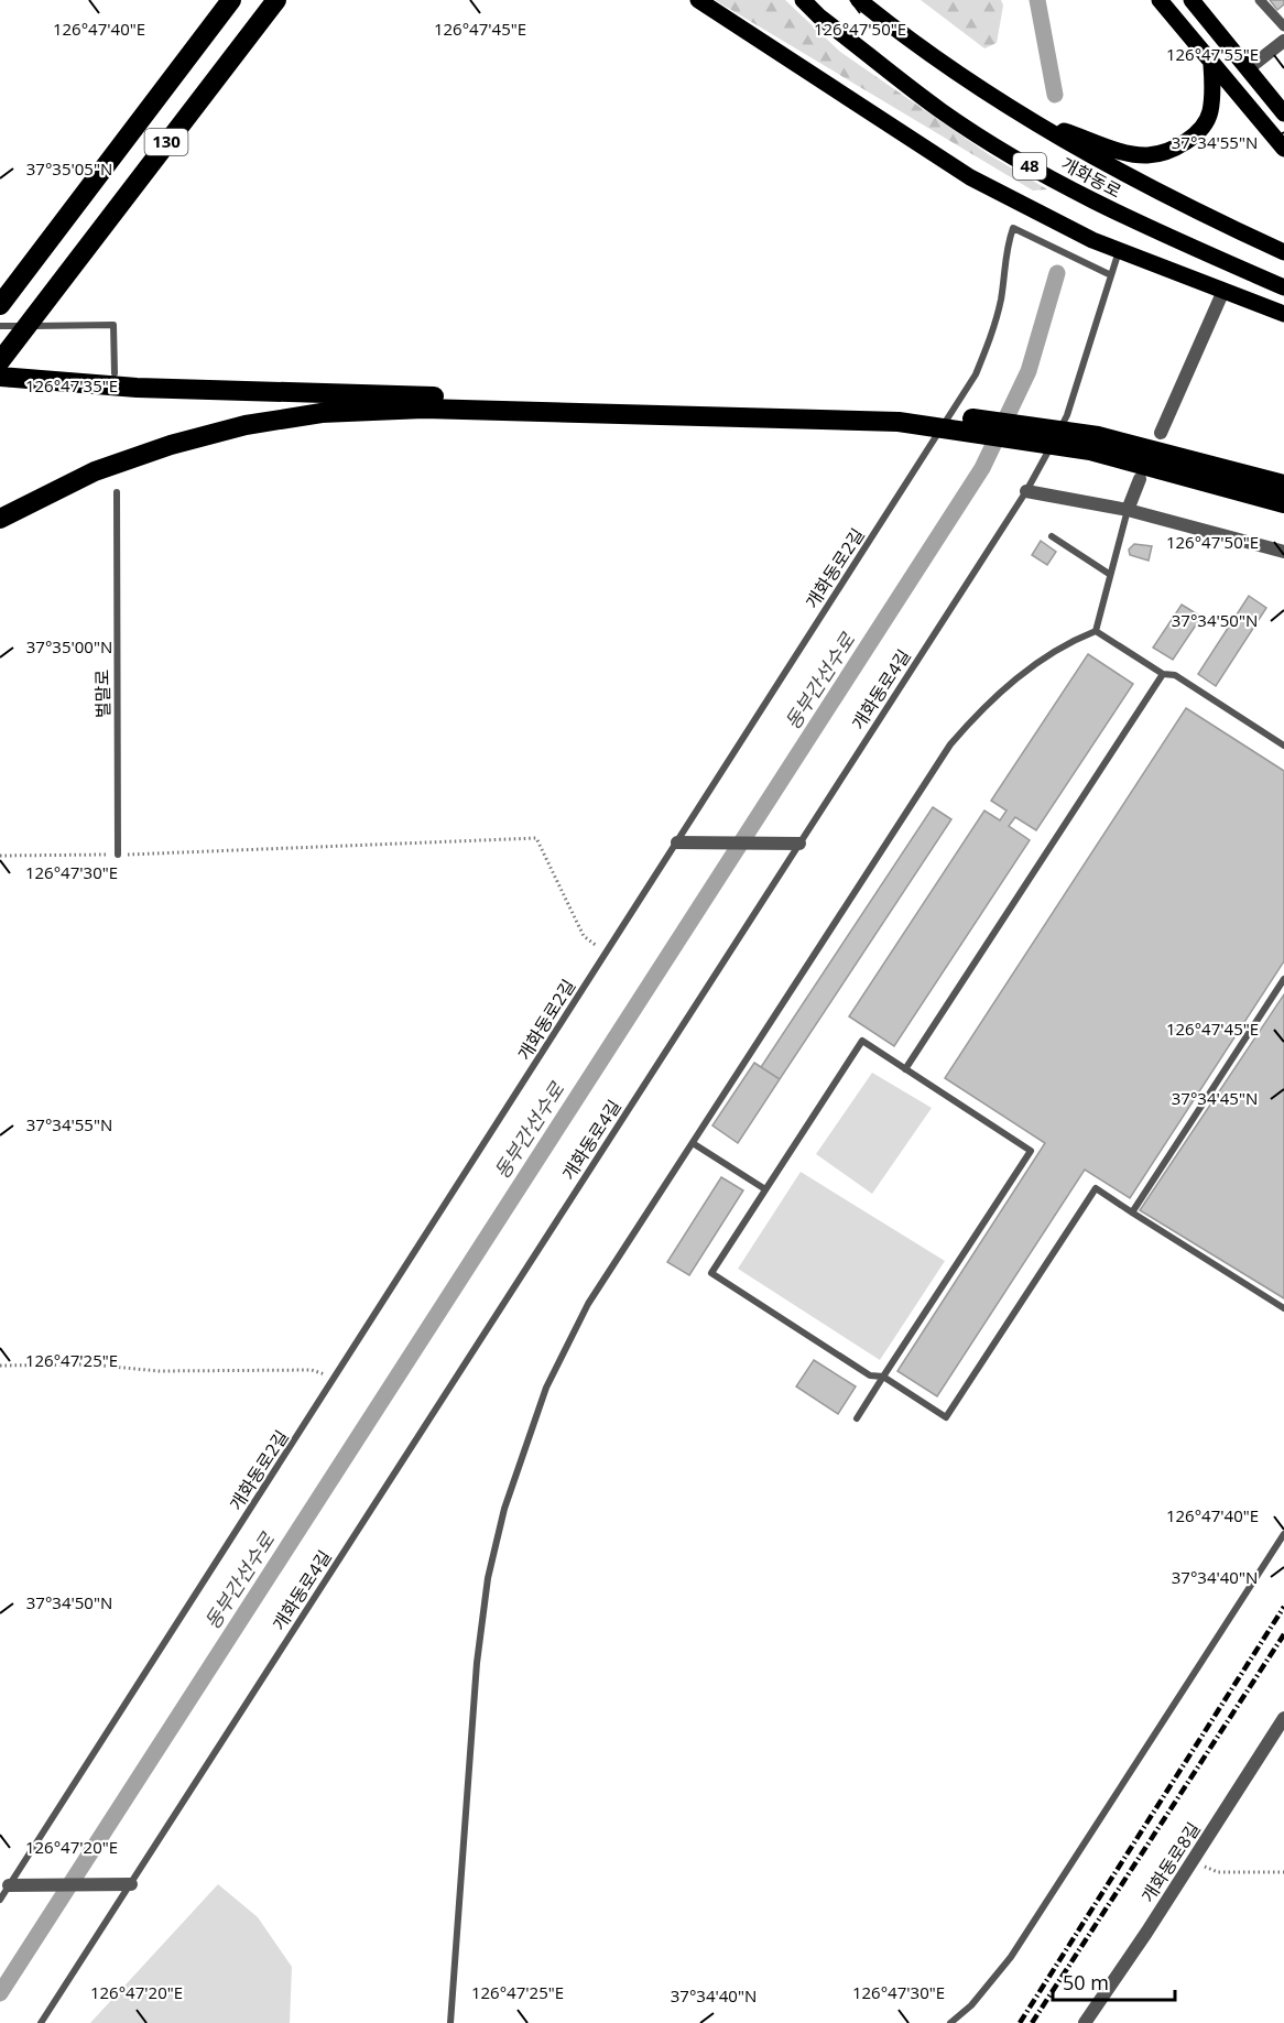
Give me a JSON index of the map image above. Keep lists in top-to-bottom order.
{
  "streets": {
    "highway": ["130"],
    "main road": ["48", "개화동로"],
    "street": ["개화동로8길"],
    "lane": ["개화동로2길", "개화동로4길", "벌말로"]
  },
  "crossings": [
    ["개화동로2길", "개화동로4길"]
  ],
  "water": ["동부간선수로"],
  "scale_bar": "50 m",
  "coordinates": [
    "126°47'40\"E",
    "126°47'45\"E",
    "126°47'50\"E",
    "126°47'55\"E",
    "37°34'55\"N",
    "37°35'05\"N",
    "126°47'35\"E",
    "37°34'50\"N",
    "37°35'00\"N",
    "126°47'30\"E",
    "37°34'45\"N",
    "126°47'25\"E",
    "37°34'40\"N",
    "126°47'20\"E"
  ]
}
